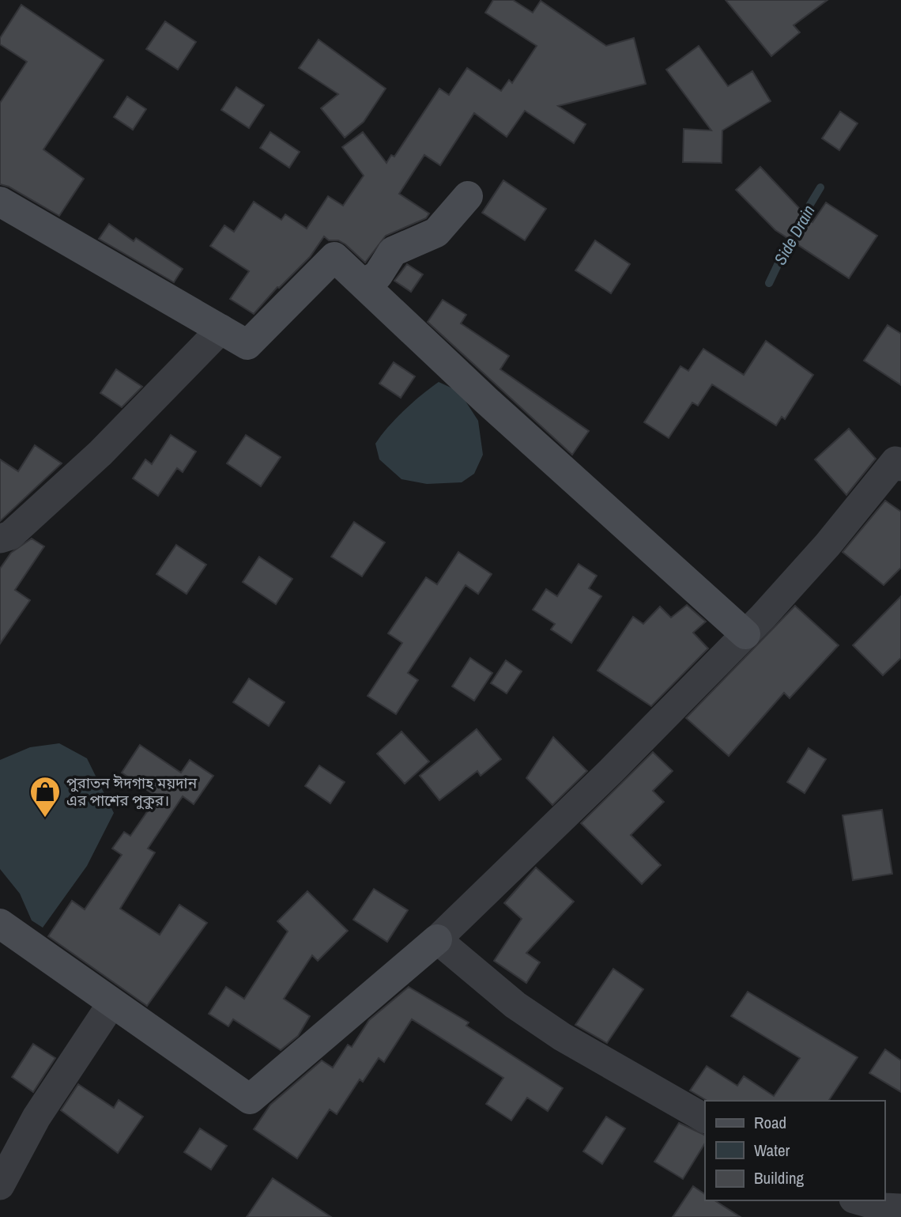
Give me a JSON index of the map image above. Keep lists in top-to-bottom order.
{
  "water": ["Side Drain"],
  "places": {
    "shop": ["পুরাতন ঈদগাহ ময়দান এর পাশের পুকুর।"]
  },
  "legend": ["Road", "Water", "Building"]
}
